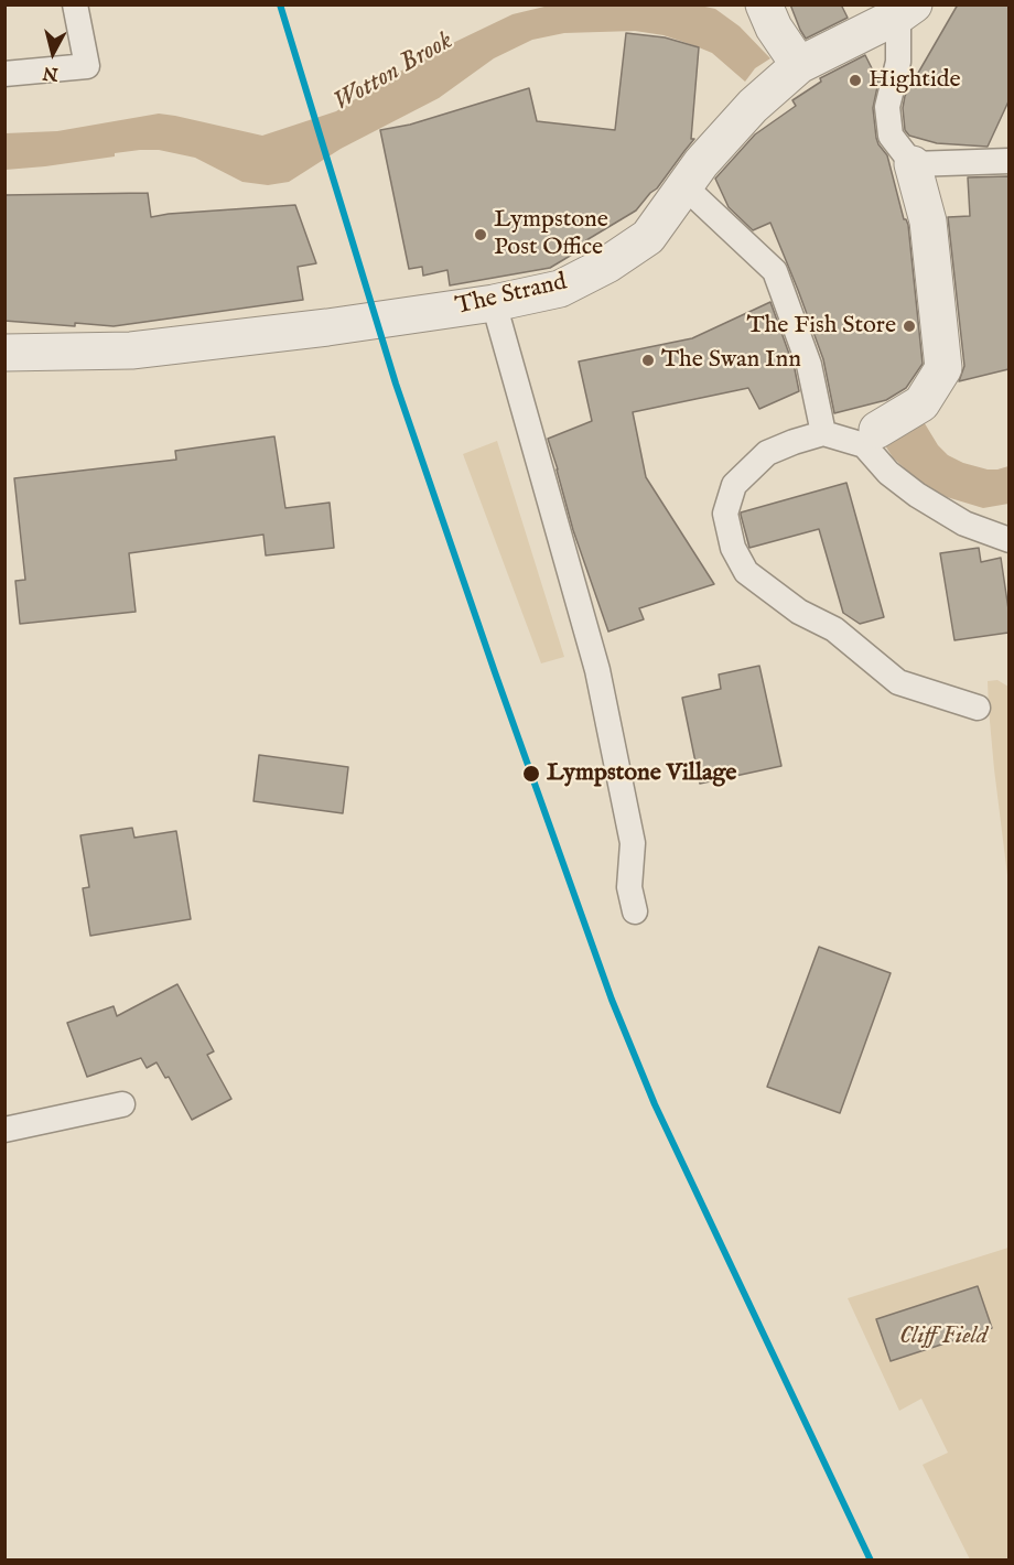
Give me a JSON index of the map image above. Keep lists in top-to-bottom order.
{
  "streets": {
    "street": ["The Strand"]
  },
  "water": ["Wotton Brook"],
  "parks": ["Cliff Field"],
  "places": [
    "Hightide",
    "Lympstone Post Office",
    "The Fish Store",
    "The Swan Inn",
    "Lympstone Village"
  ],
  "north": "bottom"
}
